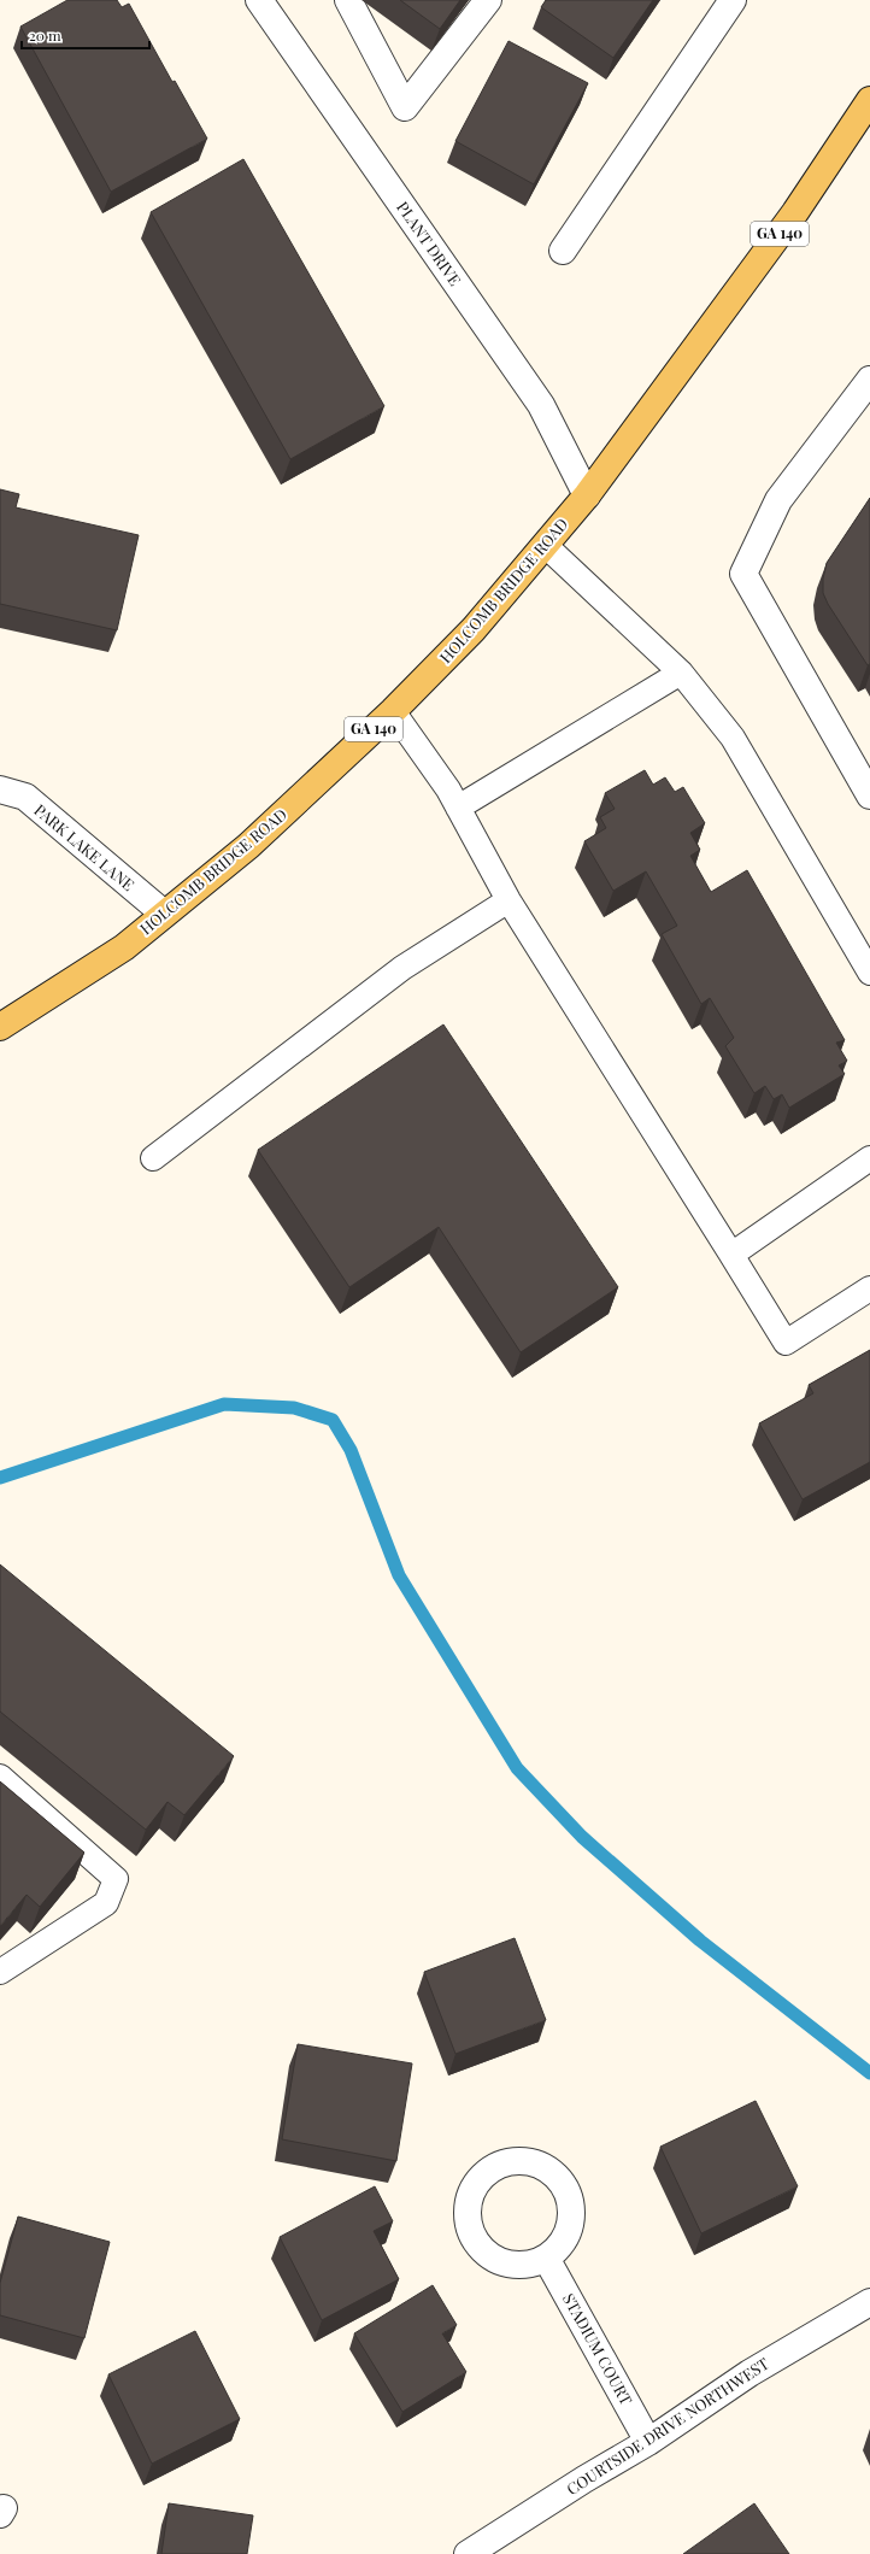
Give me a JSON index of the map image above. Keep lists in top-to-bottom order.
{
  "streets": {
    "main road": ["GA 140", "HOLCOMB BRIDGE ROAD"],
    "street": [
      "PLANT DRIVE",
      "PARK LAKE LANE",
      "STADIUM COURT",
      "COURTSIDE DRIVE NORTHWEST"
    ]
  },
  "crossings": [
    ["PLANT DRIVE", "HOLCOMB BRIDGE ROAD"],
    ["HOLCOMB BRIDGE ROAD", "PARK LAKE LANE"],
    ["STADIUM COURT", "COURTSIDE DRIVE NORTHWEST"]
  ],
  "scale_bar": "20 m"
}
